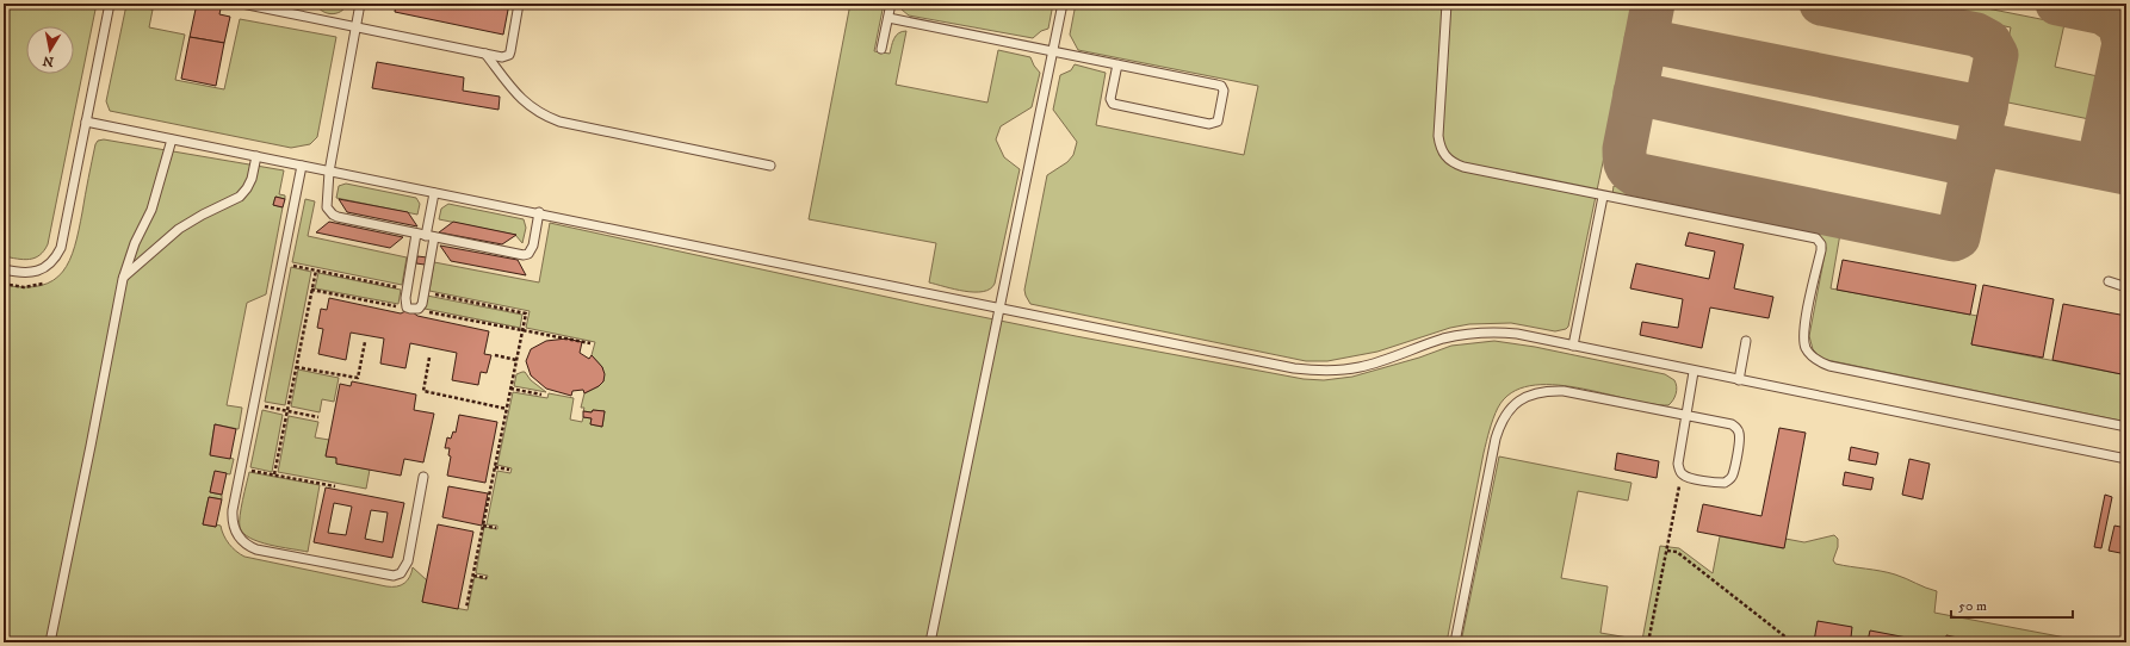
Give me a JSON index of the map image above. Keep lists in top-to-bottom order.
{
  "scale_bar": "50 m",
  "north": "bottom"
}
